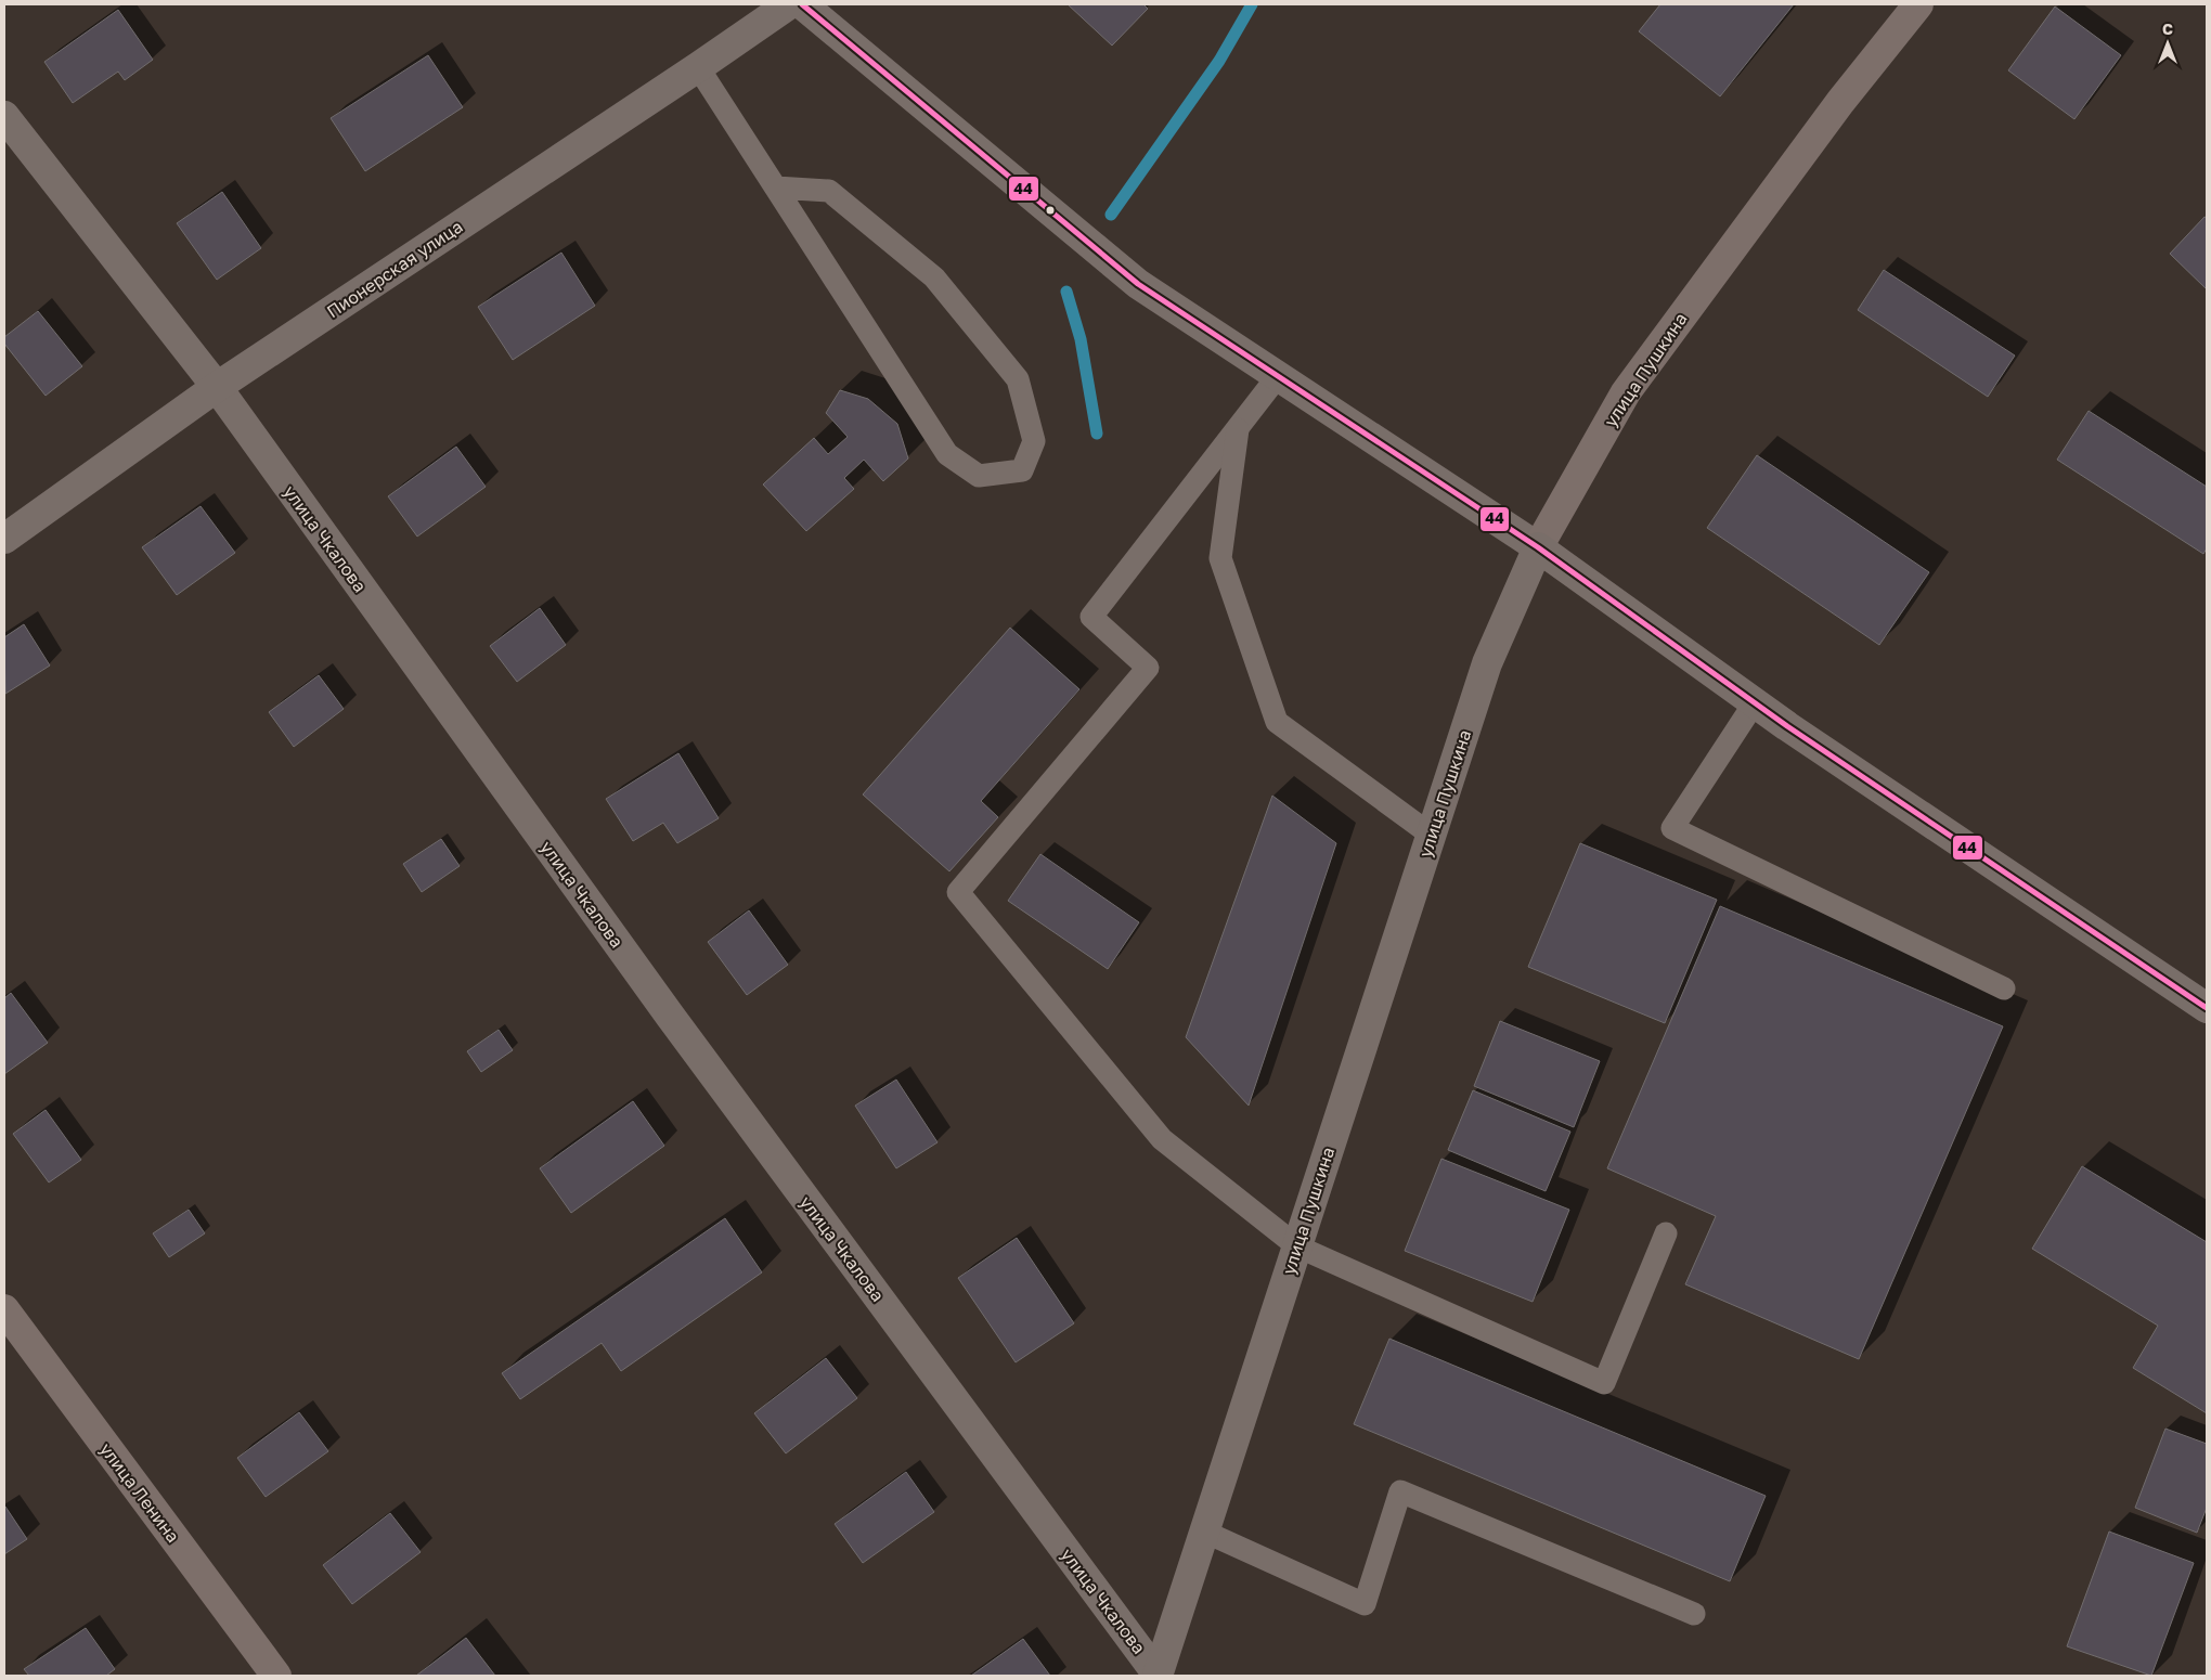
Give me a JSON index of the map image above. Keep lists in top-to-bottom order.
{
  "streets": {
    "main road": ["улица Пушкина", "улица Ленина"],
    "street": ["Пионерская улица", "улица Чкалова"]
  },
  "crossings": [
    ["Пионерская улица", "улица Чкалова"],
    ["улица Пушкина", "улица Чкалова"]
  ],
  "lines": ["transit line 44"],
  "north": "top"
}
